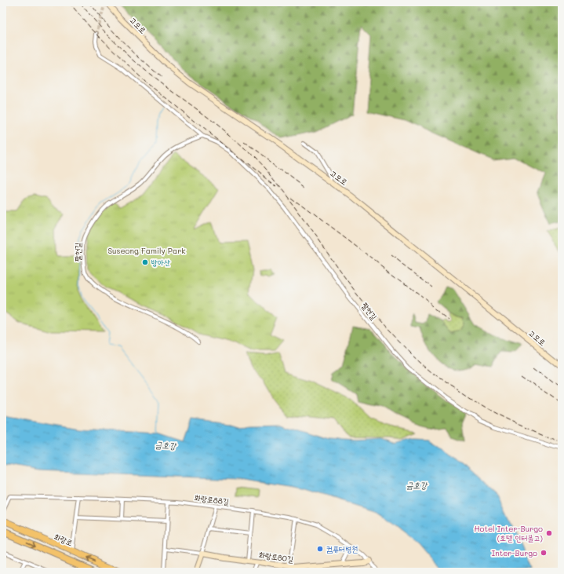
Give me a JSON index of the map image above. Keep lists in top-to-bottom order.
{
  "streets": {
    "main road": ["고모로", "화랑로", "화랑로80길"],
    "street": ["팔현길", "화랑로88길"]
  },
  "crossings": [
    ["화랑로88길", "화랑로80길"]
  ],
  "water": ["금호강"],
  "parks": ["Suseong Family Park"],
  "places": [
    "방아산",
    "Hotel Inter-Burgo (호텔 인터불고)",
    "컴퓨터병원",
    "Inter-Burgo"
  ]
}
